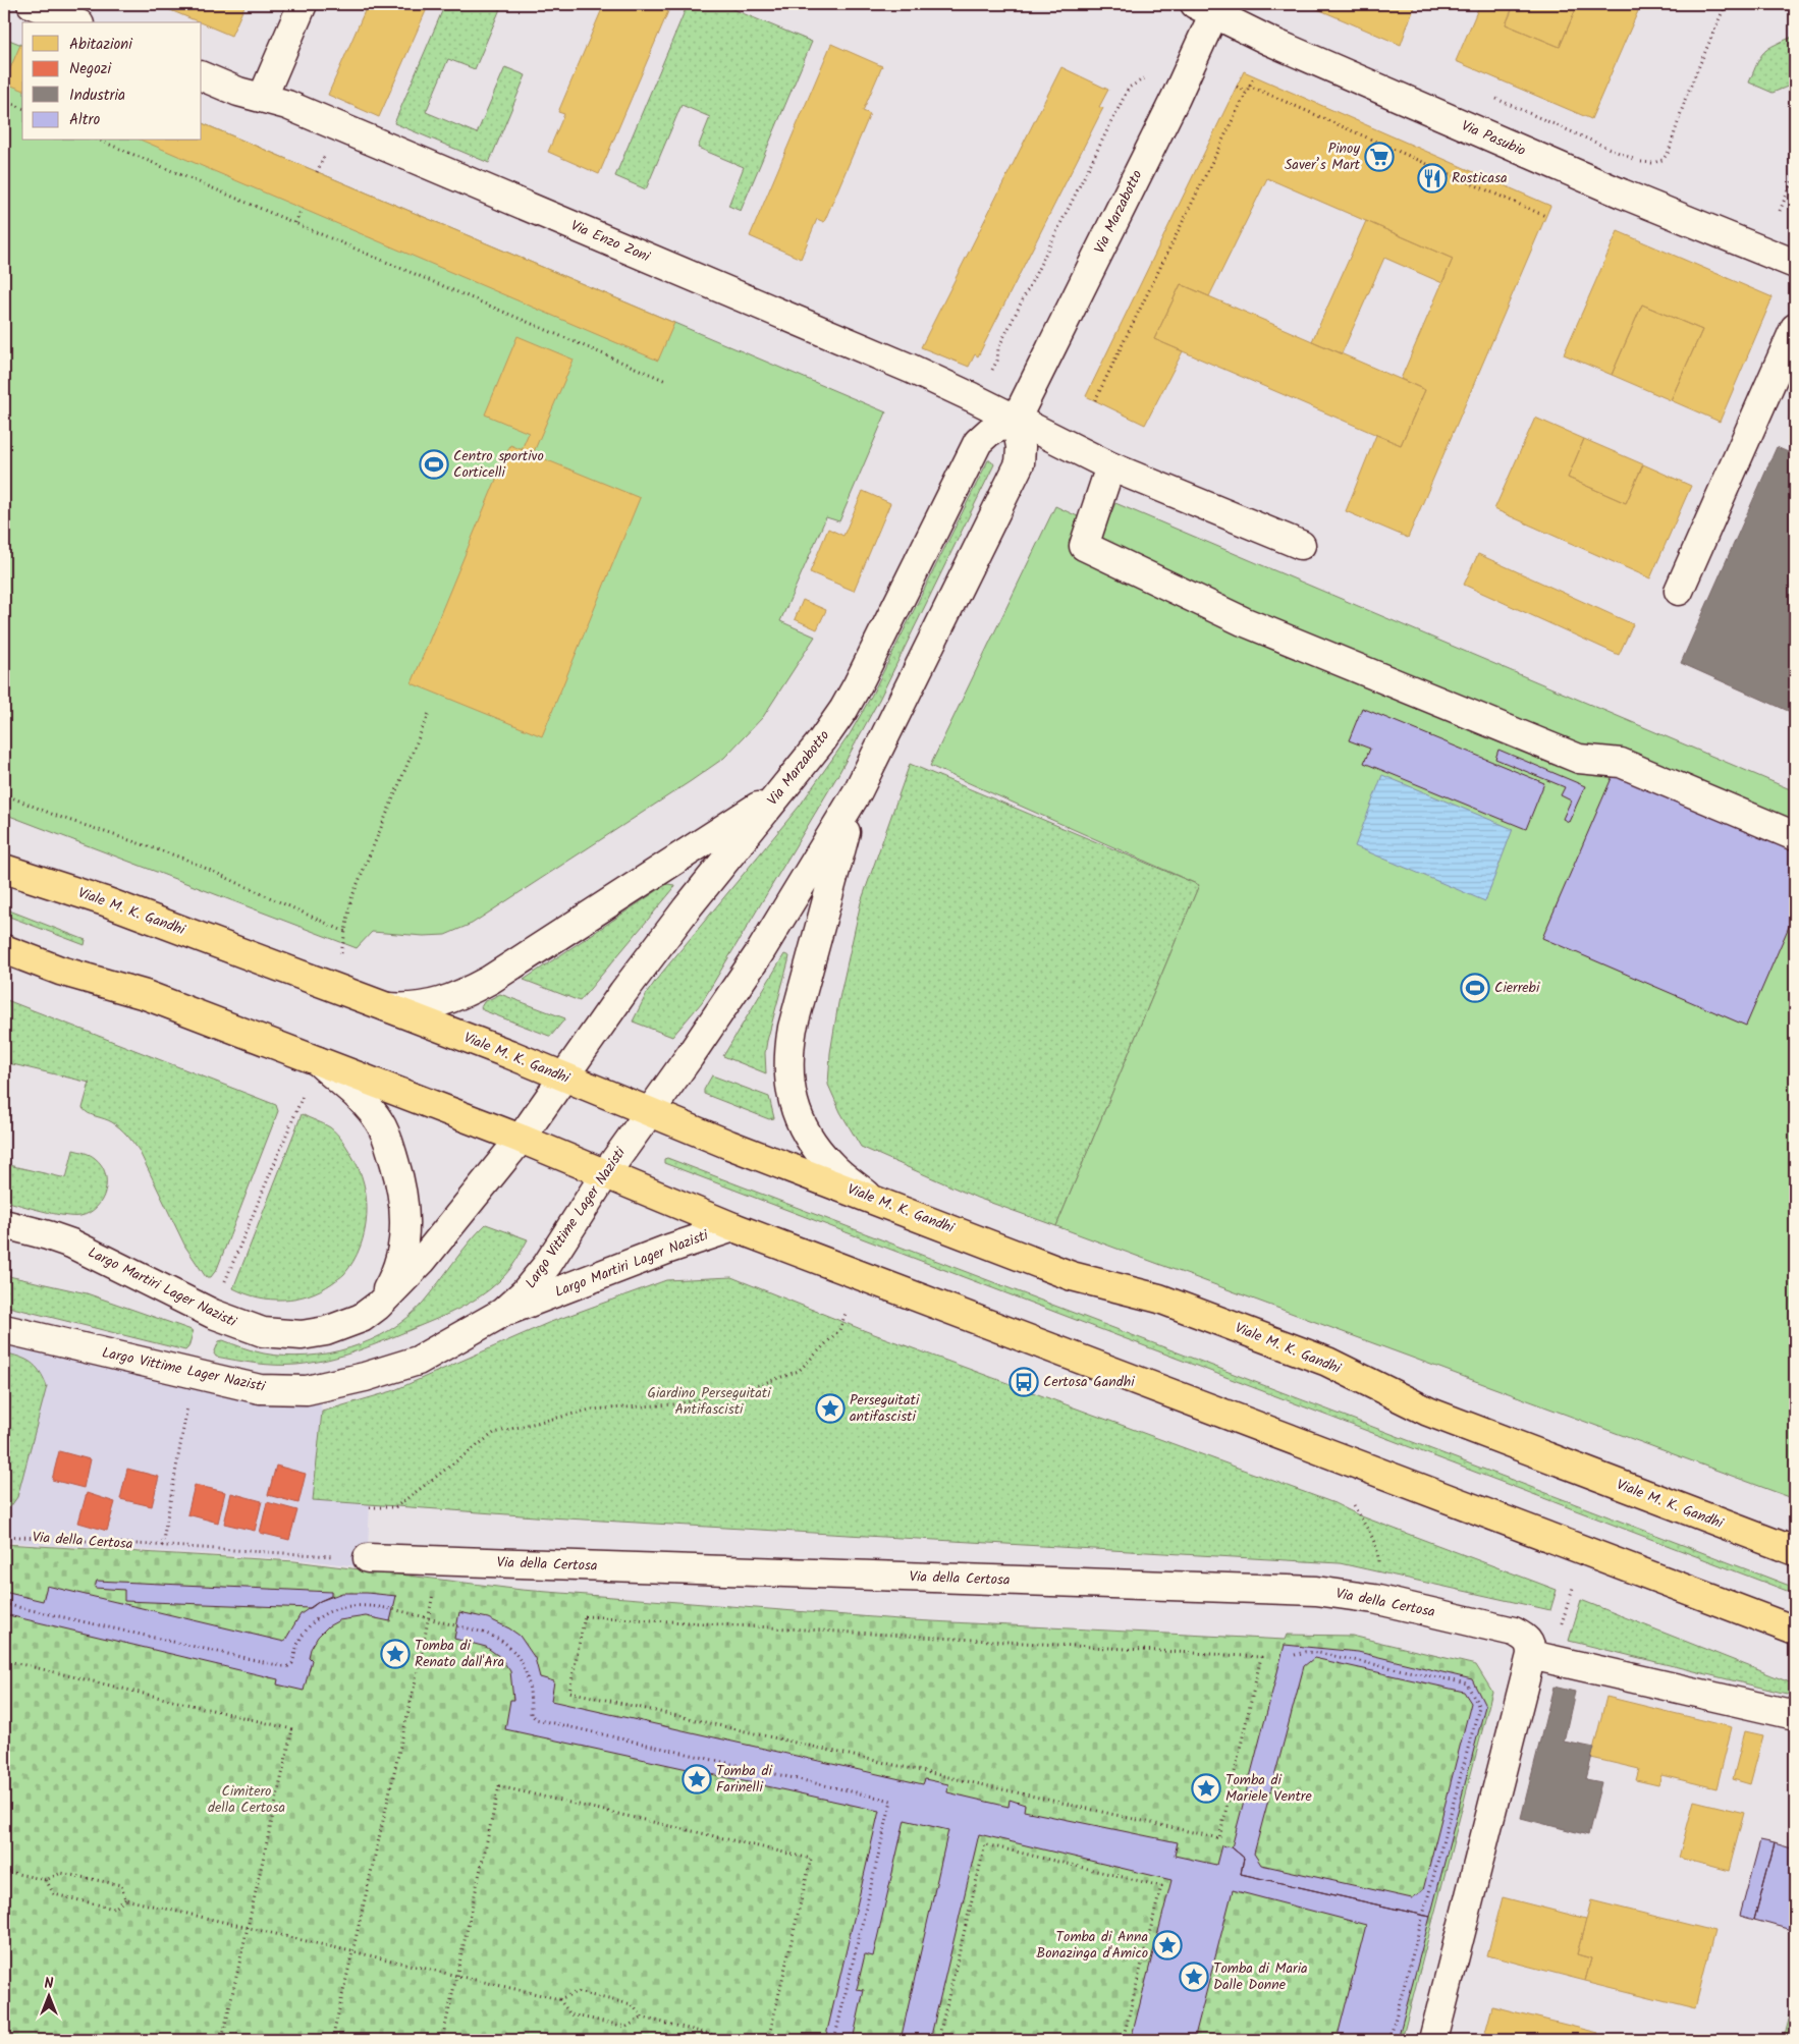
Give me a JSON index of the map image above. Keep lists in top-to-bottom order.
{
  "streets": {
    "main road": ["Viale M. K. Gandhi"],
    "street": [
      "Via Pasubio",
      "Via Marzabotto",
      "Via Enzo Zoni",
      "Largo Vittime Lager Nazisti",
      "Largo Martiri Lager Nazisti",
      "Via della Certosa"
    ]
  },
  "crossings": [
    ["Via Pasubio", "Via Marzabotto"],
    ["Via Marzabotto", "Via Enzo Zoni"],
    ["Via Marzabotto", "Viale M. K. Gandhi"],
    ["Via Marzabotto", "Largo Martiri Lager Nazisti"],
    ["Viale M. K. Gandhi", "Largo Vittime Lager Nazisti"],
    ["Largo Vittime Lager Nazisti", "Largo Martiri Lager Nazisti"]
  ],
  "parks": ["Giardino Perseguitati Antifascisti", "Cimitero della Certosa"],
  "places": {
    "supermarket": ["Pinoy Saver’s Mart"],
    "restaurant": ["Rosticasa"],
    "sports": ["Centro sportivo Corticelli", "Cierrebi"],
    "bus stop": ["Certosa Gandhi"],
    "place": [
      "Perseguitati antifascisti",
      "Tomba di Renato dall'Ara",
      "Tomba di Farinelli",
      "Tomba di Mariele Ventre",
      "Tomba di Anna Bonazinga d'Amico",
      "Tomba di Maria Dalle Donne"
    ]
  },
  "legend": [
    "Abitazioni",
    "Negozi",
    "Industria",
    "Altro"
  ],
  "north": "top"
}
